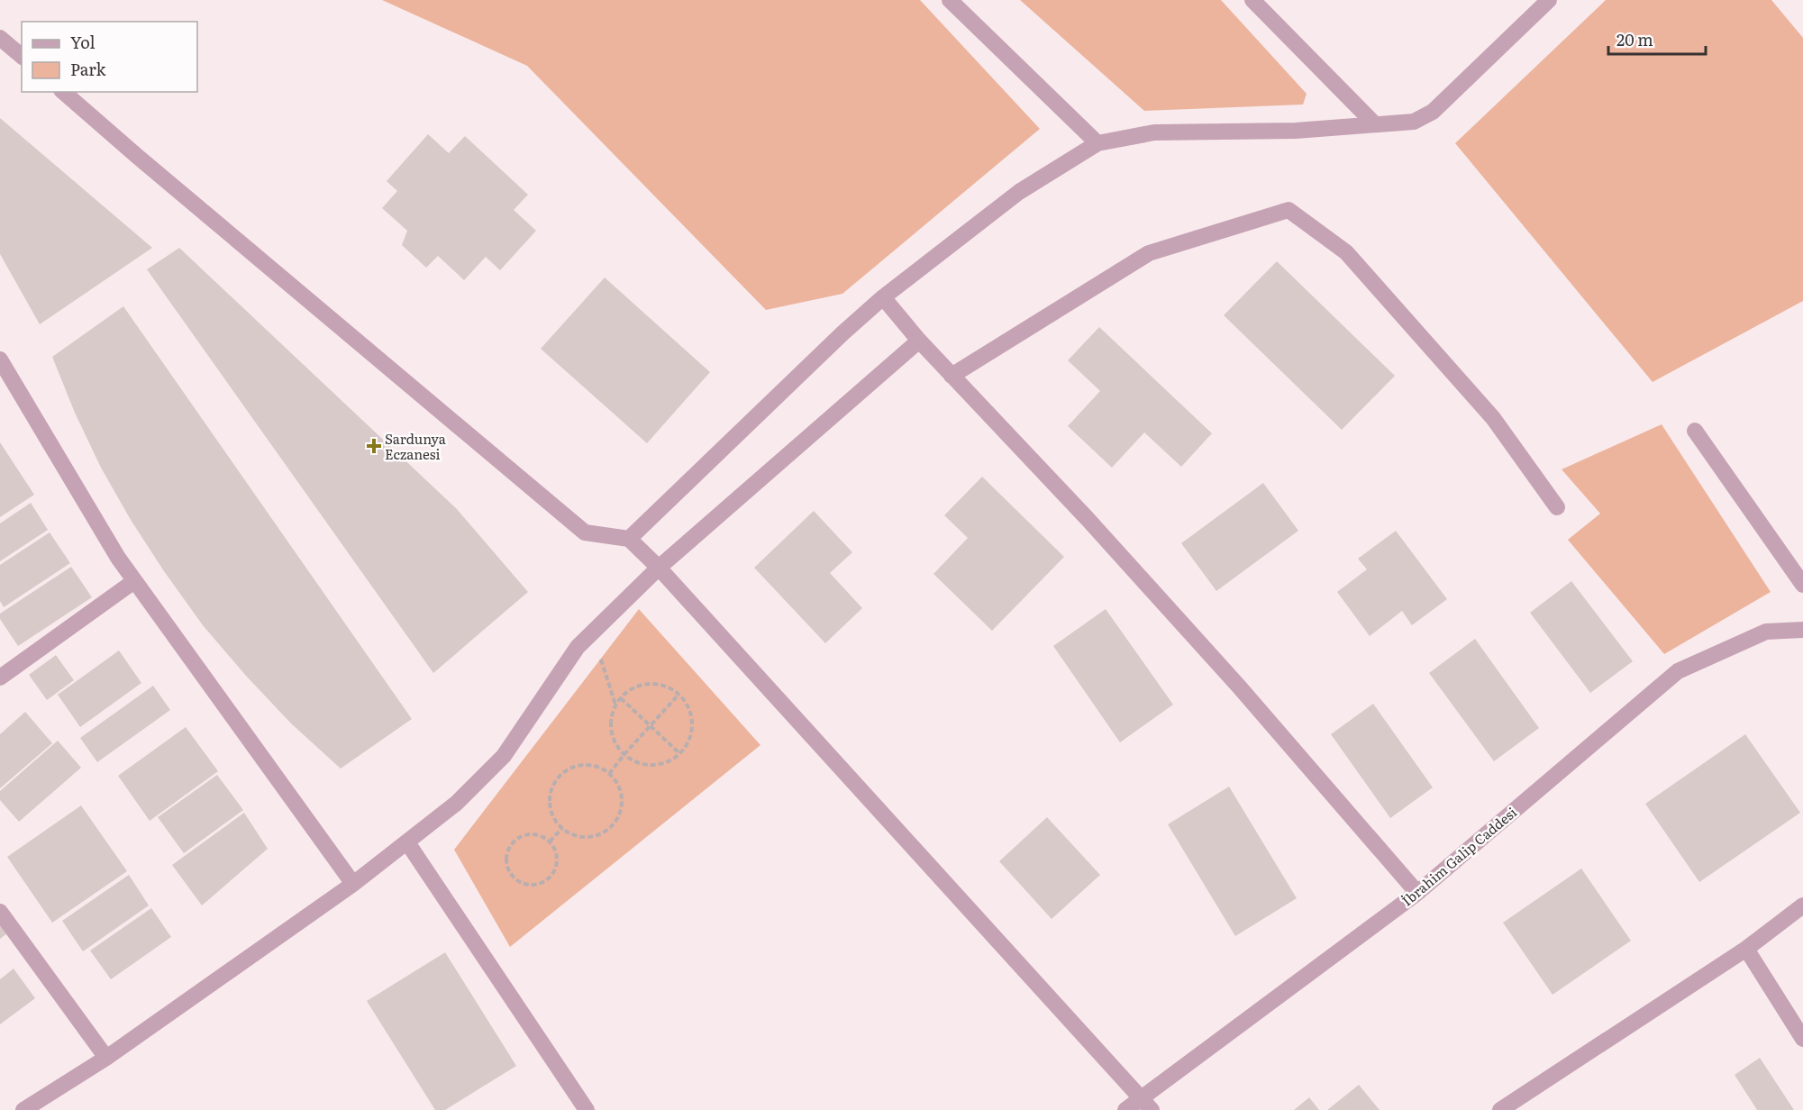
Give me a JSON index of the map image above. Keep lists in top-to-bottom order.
{
  "streets": {
    "street": ["İbrahim Galip Caddesi"]
  },
  "places": {
    "health": ["Sardunya Eczanesi"]
  },
  "legend": ["Yol", "Park"],
  "scale_bar": "20 m"
}
